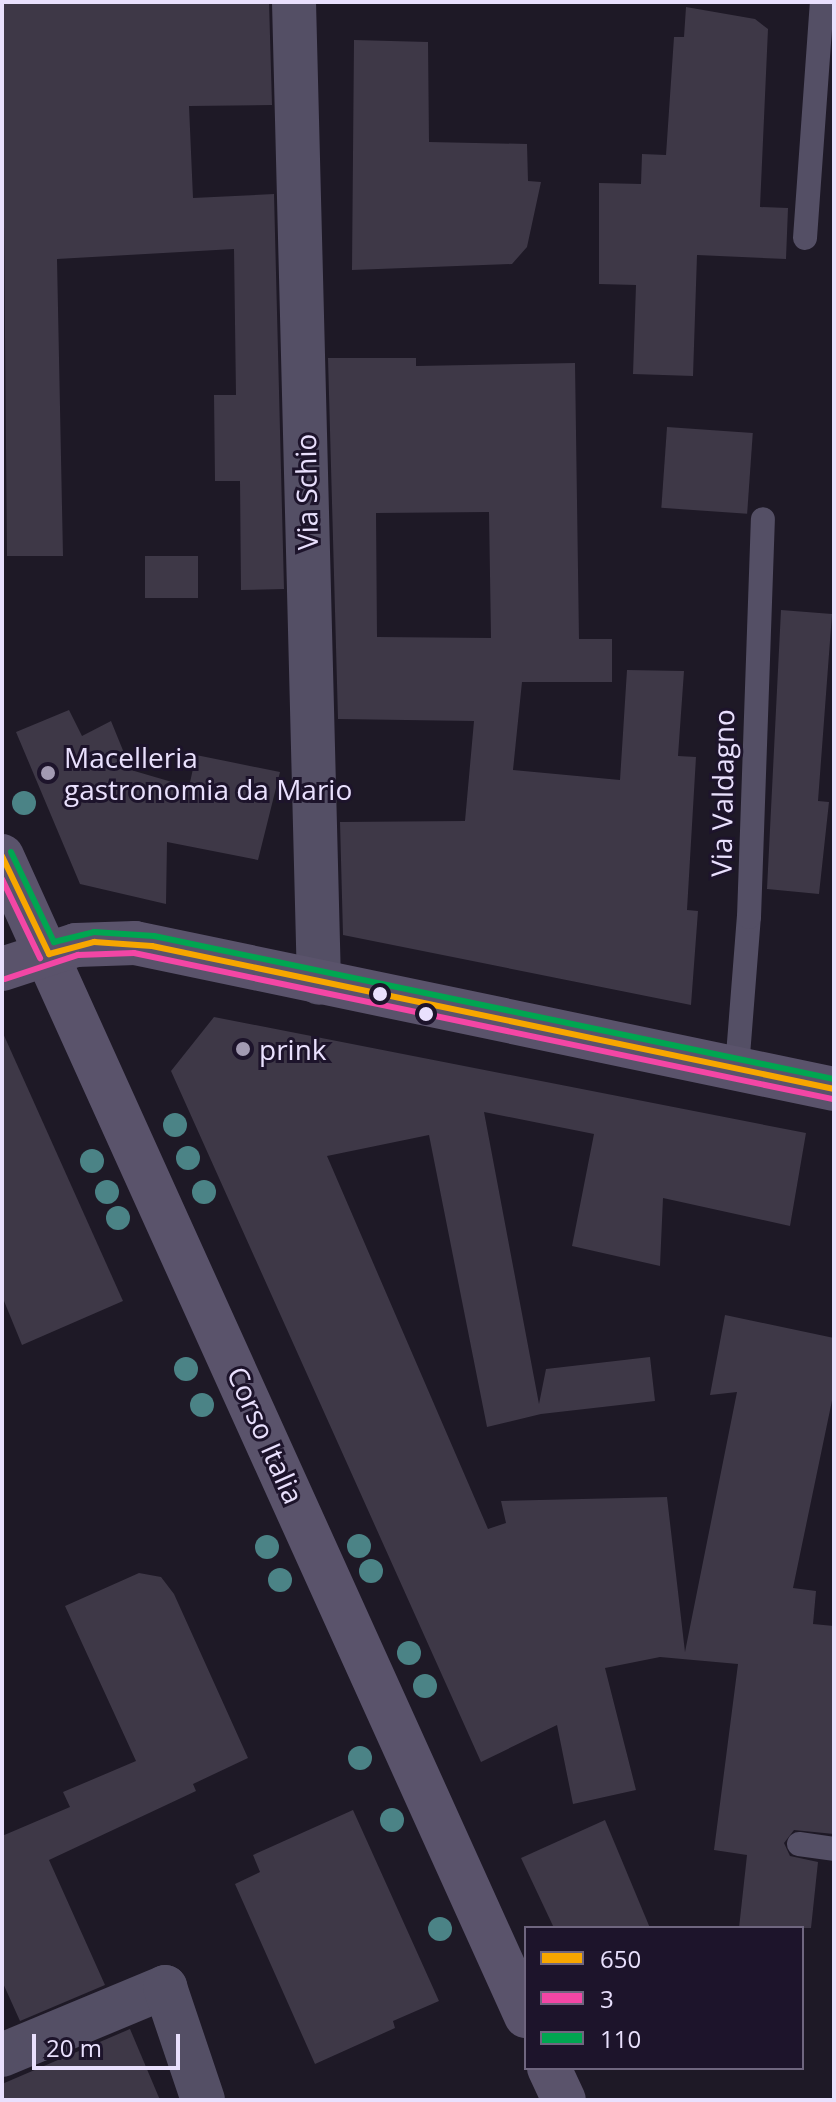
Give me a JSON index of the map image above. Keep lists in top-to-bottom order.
{
  "streets": {
    "street": ["Via Schio", "Corso Italia"],
    "lane": ["Via Valdagno"]
  },
  "places": ["Macelleria gastronomia da Mario", "prink"],
  "lines": ["transit line 110", "transit line 650", "transit line 3"],
  "legend": ["650", "3", "110"],
  "scale_bar": "20 m"
}
